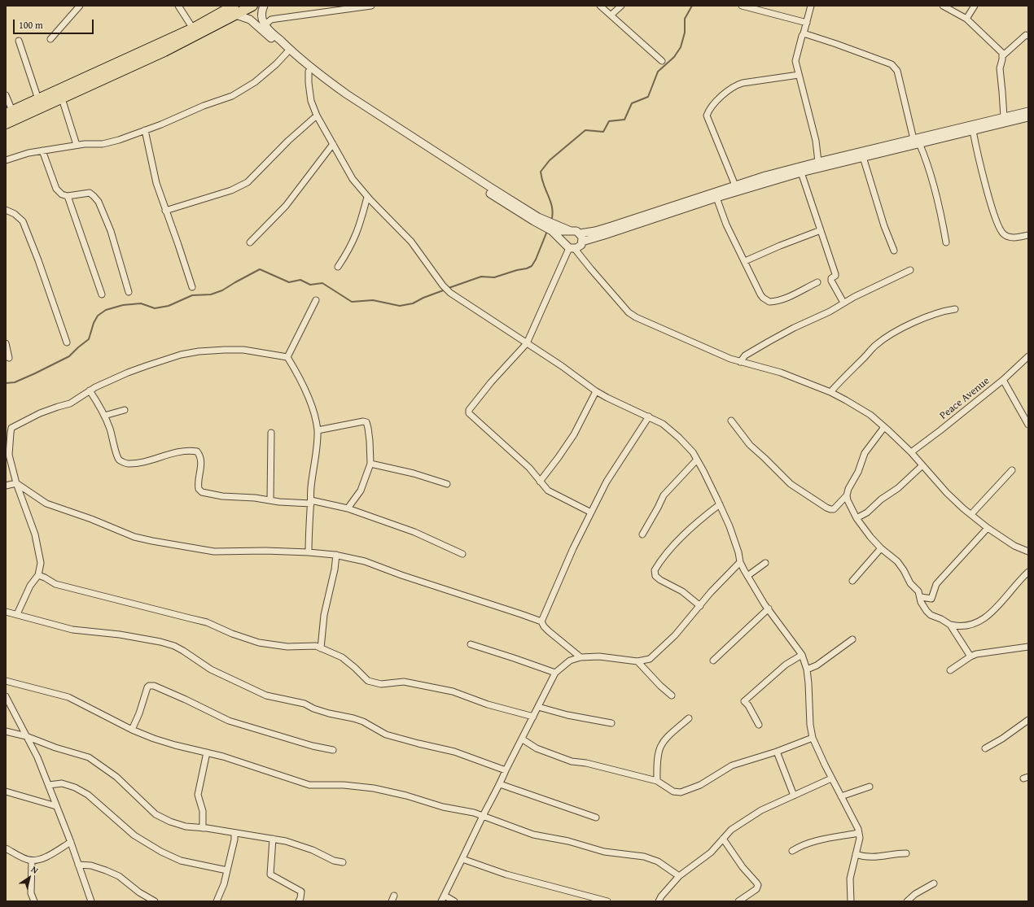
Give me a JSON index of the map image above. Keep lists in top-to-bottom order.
{
  "streets": {
    "street": ["Peace Avenue"]
  },
  "scale_bar": "100 m",
  "north": "top right"
}
